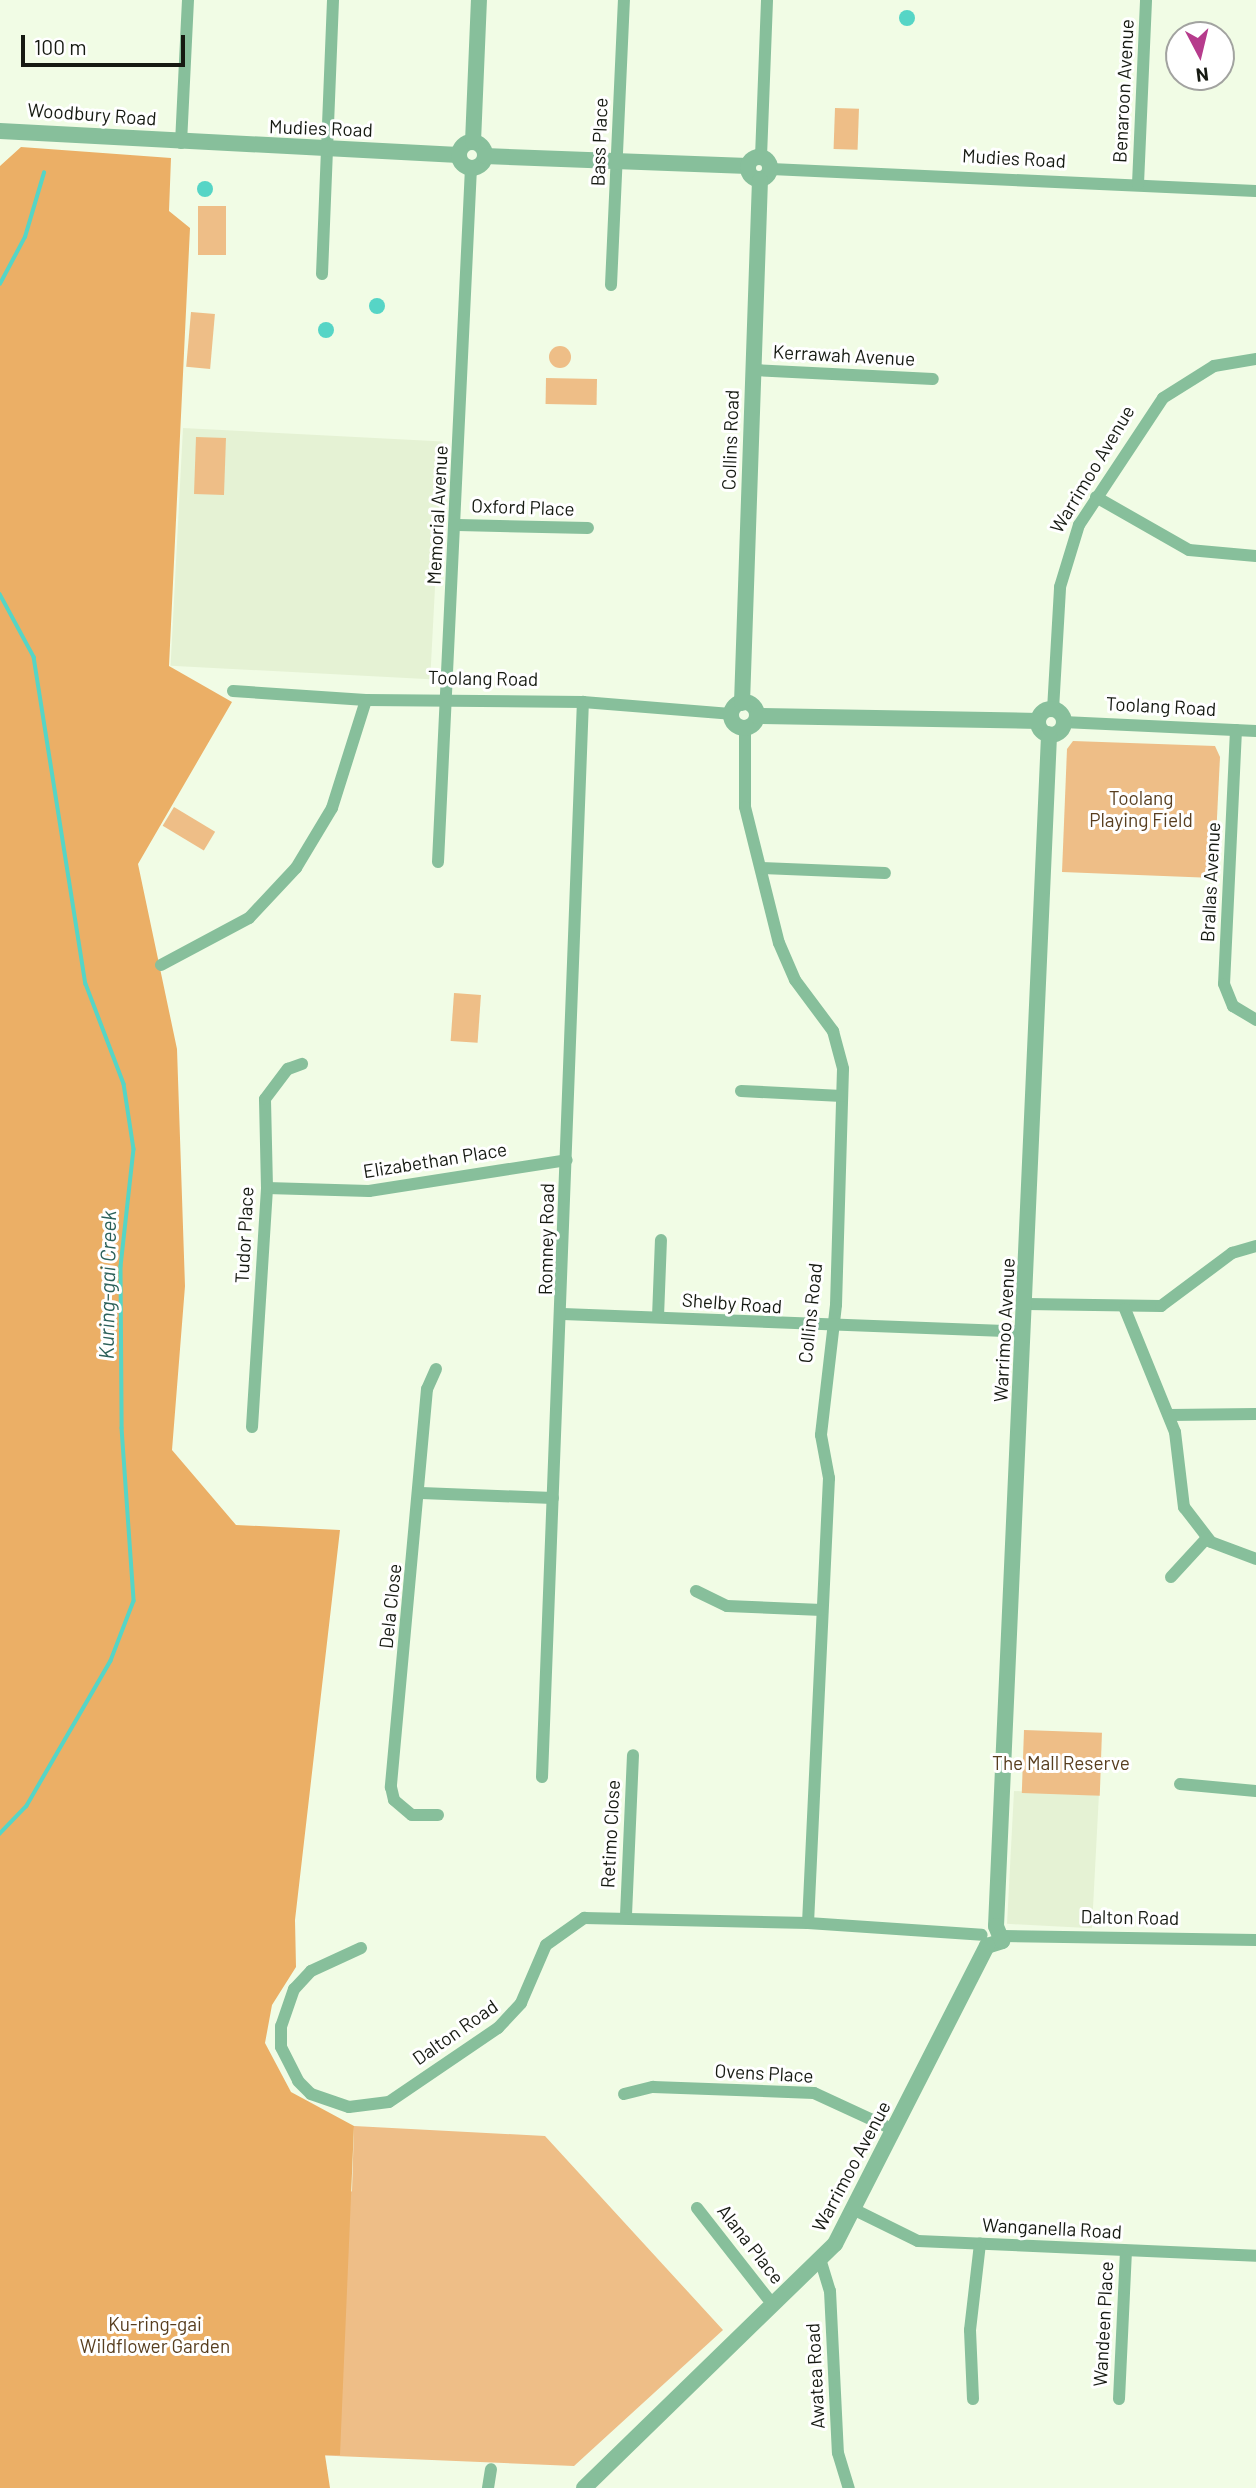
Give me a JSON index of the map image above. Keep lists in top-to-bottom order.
{
  "streets": {
    "street": [
      "Benaroon Avenue",
      "Woodbury Road",
      "Mudies Road",
      "Bass Place",
      "Kerrawah Avenue",
      "Collins Road",
      "Warrimoo Avenue",
      "Oxford Place",
      "Memorial Avenue",
      "Toolang Road",
      "Brallas Avenue",
      "Elizabethan Place",
      "Tudor Place",
      "Romney Road",
      "Shelby Road",
      "Dela Close",
      "Retimo Close",
      "Dalton Road",
      "Ovens Place",
      "Wanganella Road",
      "Alana Place",
      "Wandeen Place",
      "Awatea Road"
    ]
  },
  "crossings": [
    ["Benaroon Avenue", "Mudies Road"],
    ["Woodbury Road", "Mudies Road"],
    ["Mudies Road", "Bass Place"],
    ["Mudies Road", "Collins Road"],
    ["Kerrawah Avenue", "Collins Road"],
    ["Collins Road", "Toolang Road"],
    ["Collins Road", "Shelby Road"],
    ["Collins Road", "Dalton Road"],
    ["Warrimoo Avenue", "Toolang Road"],
    ["Warrimoo Avenue", "Shelby Road"],
    ["Warrimoo Avenue", "Dalton Road"],
    ["Warrimoo Avenue", "Ovens Place"],
    ["Warrimoo Avenue", "Wanganella Road"],
    ["Warrimoo Avenue", "Alana Place"],
    ["Warrimoo Avenue", "Awatea Road"],
    ["Oxford Place", "Memorial Avenue"],
    ["Memorial Avenue", "Toolang Road"],
    ["Toolang Road", "Brallas Avenue"],
    ["Toolang Road", "Romney Road"],
    ["Elizabethan Place", "Tudor Place"],
    ["Elizabethan Place", "Romney Road"],
    ["Romney Road", "Shelby Road"],
    ["Retimo Close", "Dalton Road"],
    ["Wanganella Road", "Wandeen Place"]
  ],
  "water": ["Kuring-gai Creek"],
  "parks": ["Toolang Playing Field", "The Mall Reserve", "Ku-ring-gai Wildflower Garden"],
  "scale_bar": "100 m",
  "north": "bottom"
}
